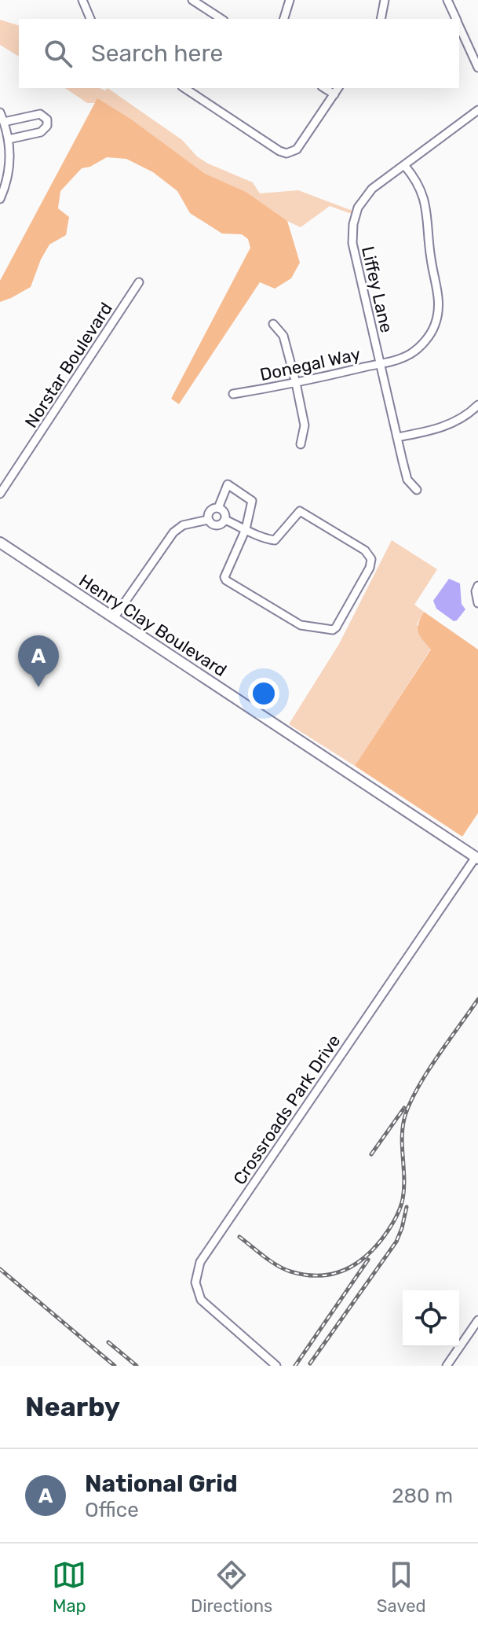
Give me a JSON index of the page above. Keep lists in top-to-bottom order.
{
  "streets": {
    "main road": ["Henry Clay Boulevard"],
    "street": [
      "Liffey Lane",
      "Donegal Way",
      "Norstar Boulevard",
      "Crossroads Park Drive"
    ]
  },
  "crossings": [
    ["Liffey Lane", "Donegal Way"],
    ["Henry Clay Boulevard", "Crossroads Park Drive"]
  ],
  "page": {
    "search": "Search here",
    "pins": "A",
    "heading": "Nearby",
    "list": [
      {
        "mark": "A",
        "name": "National Grid",
        "note": "Office",
        "value": "280 m"
      }
    ],
    "nav": ["Map", "Directions", "Saved"]
  }
}
